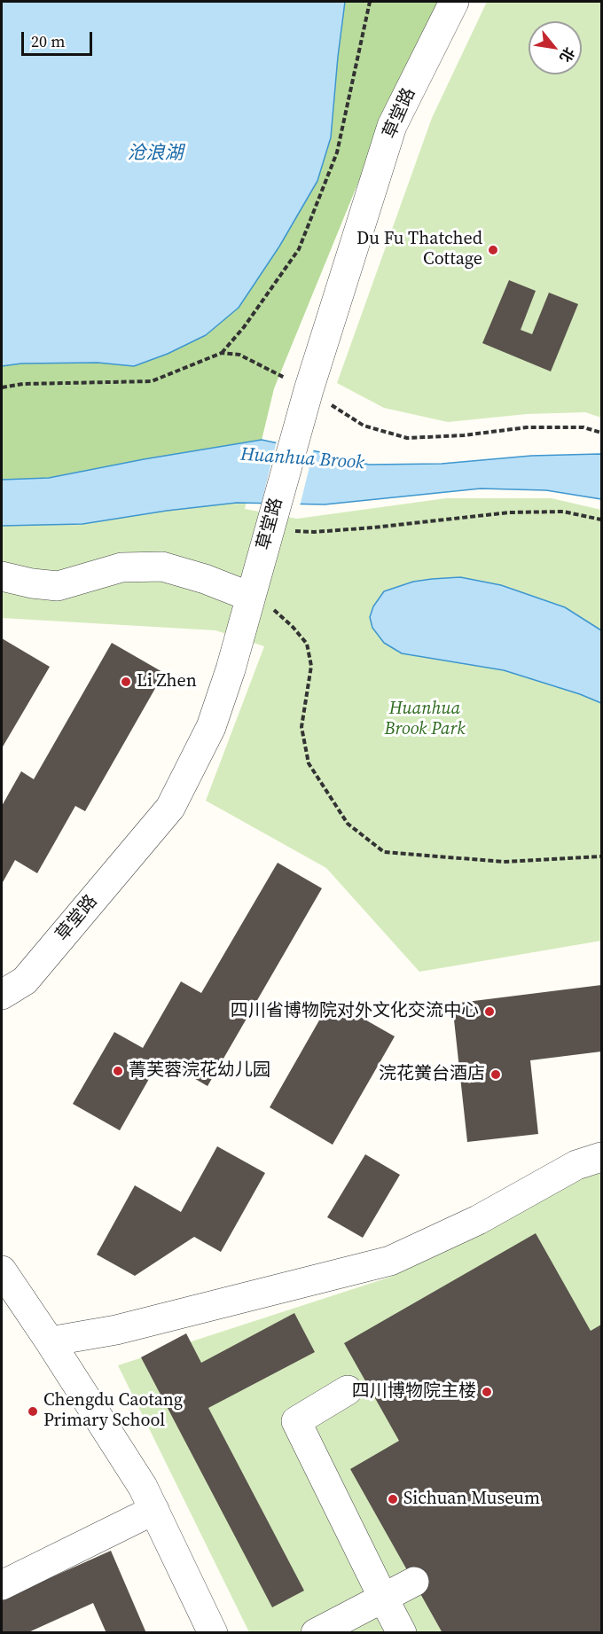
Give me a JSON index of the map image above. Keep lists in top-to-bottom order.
{
  "streets": {
    "street": ["草堂路"]
  },
  "water": ["沧浪湖", "Huanhua Brook"],
  "parks": ["Huanhua Brook Park"],
  "places": [
    "Du Fu Thatched Cottage",
    "Li Zhen",
    "四川省博物院对外文化交流中心",
    "菁芙蓉浣花幼儿园",
    "浣花黉台酒店",
    "四川博物院主楼",
    "Chengdu Caotang Primary School",
    "Sichuan Museum"
  ],
  "scale_bar": "20 m",
  "north": "bottom right"
}
